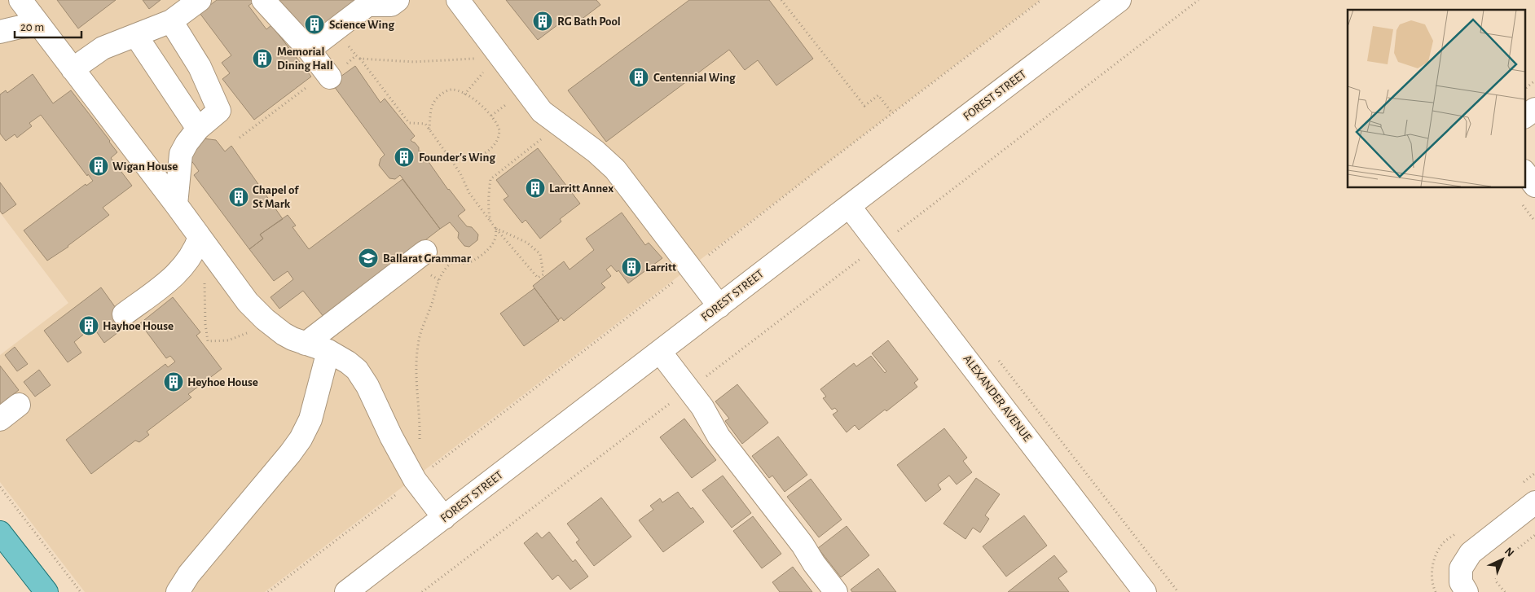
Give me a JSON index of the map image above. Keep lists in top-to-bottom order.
{
  "streets": {
    "street": ["FOREST STREET", "ALEXANDER AVENUE"]
  },
  "crossings": [
    ["FOREST STREET", "ALEXANDER AVENUE"]
  ],
  "places": {
    "building": [
      "RG Bath Pool",
      "Science Wing",
      "Memorial Dining Hall",
      "Centennial Wing",
      "Founder's Wing",
      "Wigan House",
      "Larritt Annex",
      "Chapel of St Mark",
      "Larritt",
      "Hayhoe House",
      "Heyhoe House"
    ],
    "school or university": ["Ballarat Grammar"]
  },
  "scale_bar": "20 m",
  "north": "top right"
}
